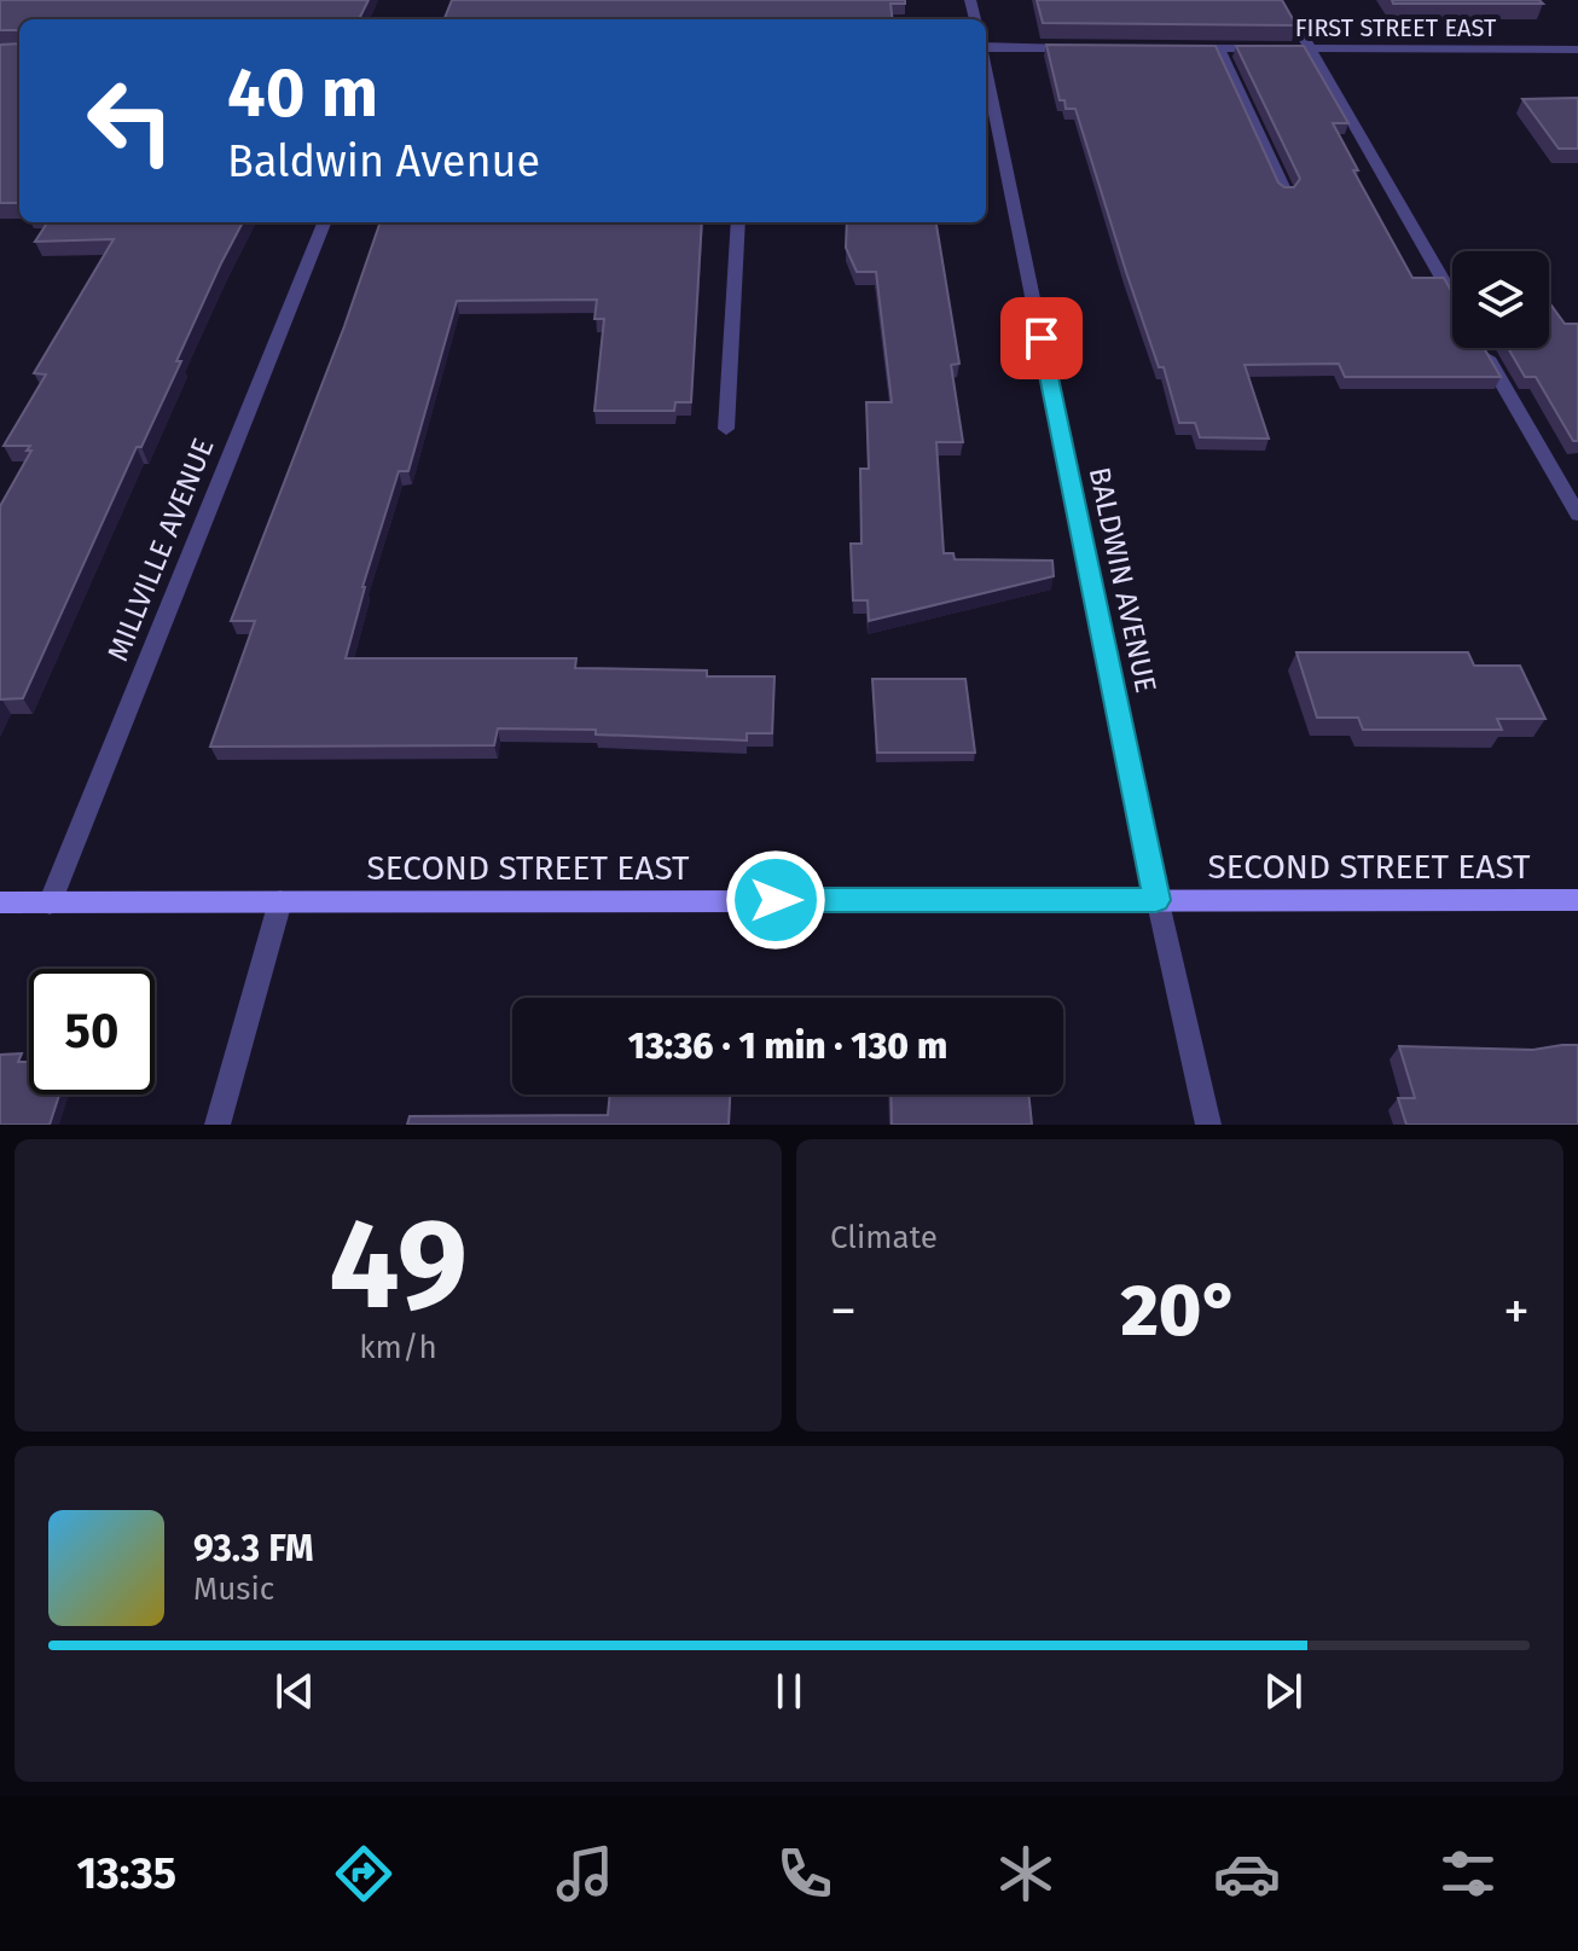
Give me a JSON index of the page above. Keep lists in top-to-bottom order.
{
  "streets": {
    "main road": ["SECOND STREET EAST"],
    "street": ["FIRST STREET EAST", "MILLVILLE AVENUE", "BALDWIN AVENUE"]
  },
  "crossings": [
    ["MILLVILLE AVENUE", "SECOND STREET EAST"],
    ["BALDWIN AVENUE", "SECOND STREET EAST"]
  ],
  "page": {
    "turn": ["40 m", "Baldwin Avenue"],
    "limit": "50",
    "trip": "13:36 · 1 min · 130 m",
    "tile": [
      ["49", "km/h"],
      "Climate"
    ],
    "heat": ["−", "20°", "+"],
    "song": ["93.3 FM", "Music"],
    "tabs": "13:35"
  }
}
